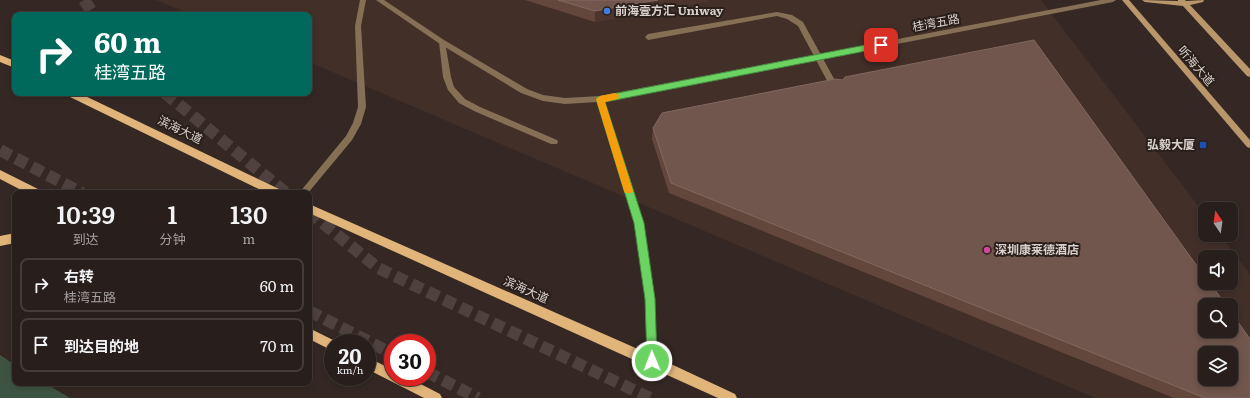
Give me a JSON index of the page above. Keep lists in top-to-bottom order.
{
  "streets": {
    "main road": ["听海大道", "滨海大道"],
    "street": ["桂湾五路"]
  },
  "places": {
    "other": ["前海壹方汇 Uniway", "深圳康莱德酒店"],
    "transit": ["弘毅大厦"]
  },
  "north": "top",
  "page": {
    "turn": ["60 m", "桂湾五路"],
    "eta": [
      "10:39",
      "到达",
      "1",
      "分钟",
      "130",
      "m"
    ],
    "list": [
      {
        "name": "右转",
        "note": "桂湾五路",
        "value": "60 m"
      },
      {
        "name": "到达目的地",
        "value": "70 m"
      }
    ],
    "speed": "20 km/h",
    "limit": "30"
  }
}
